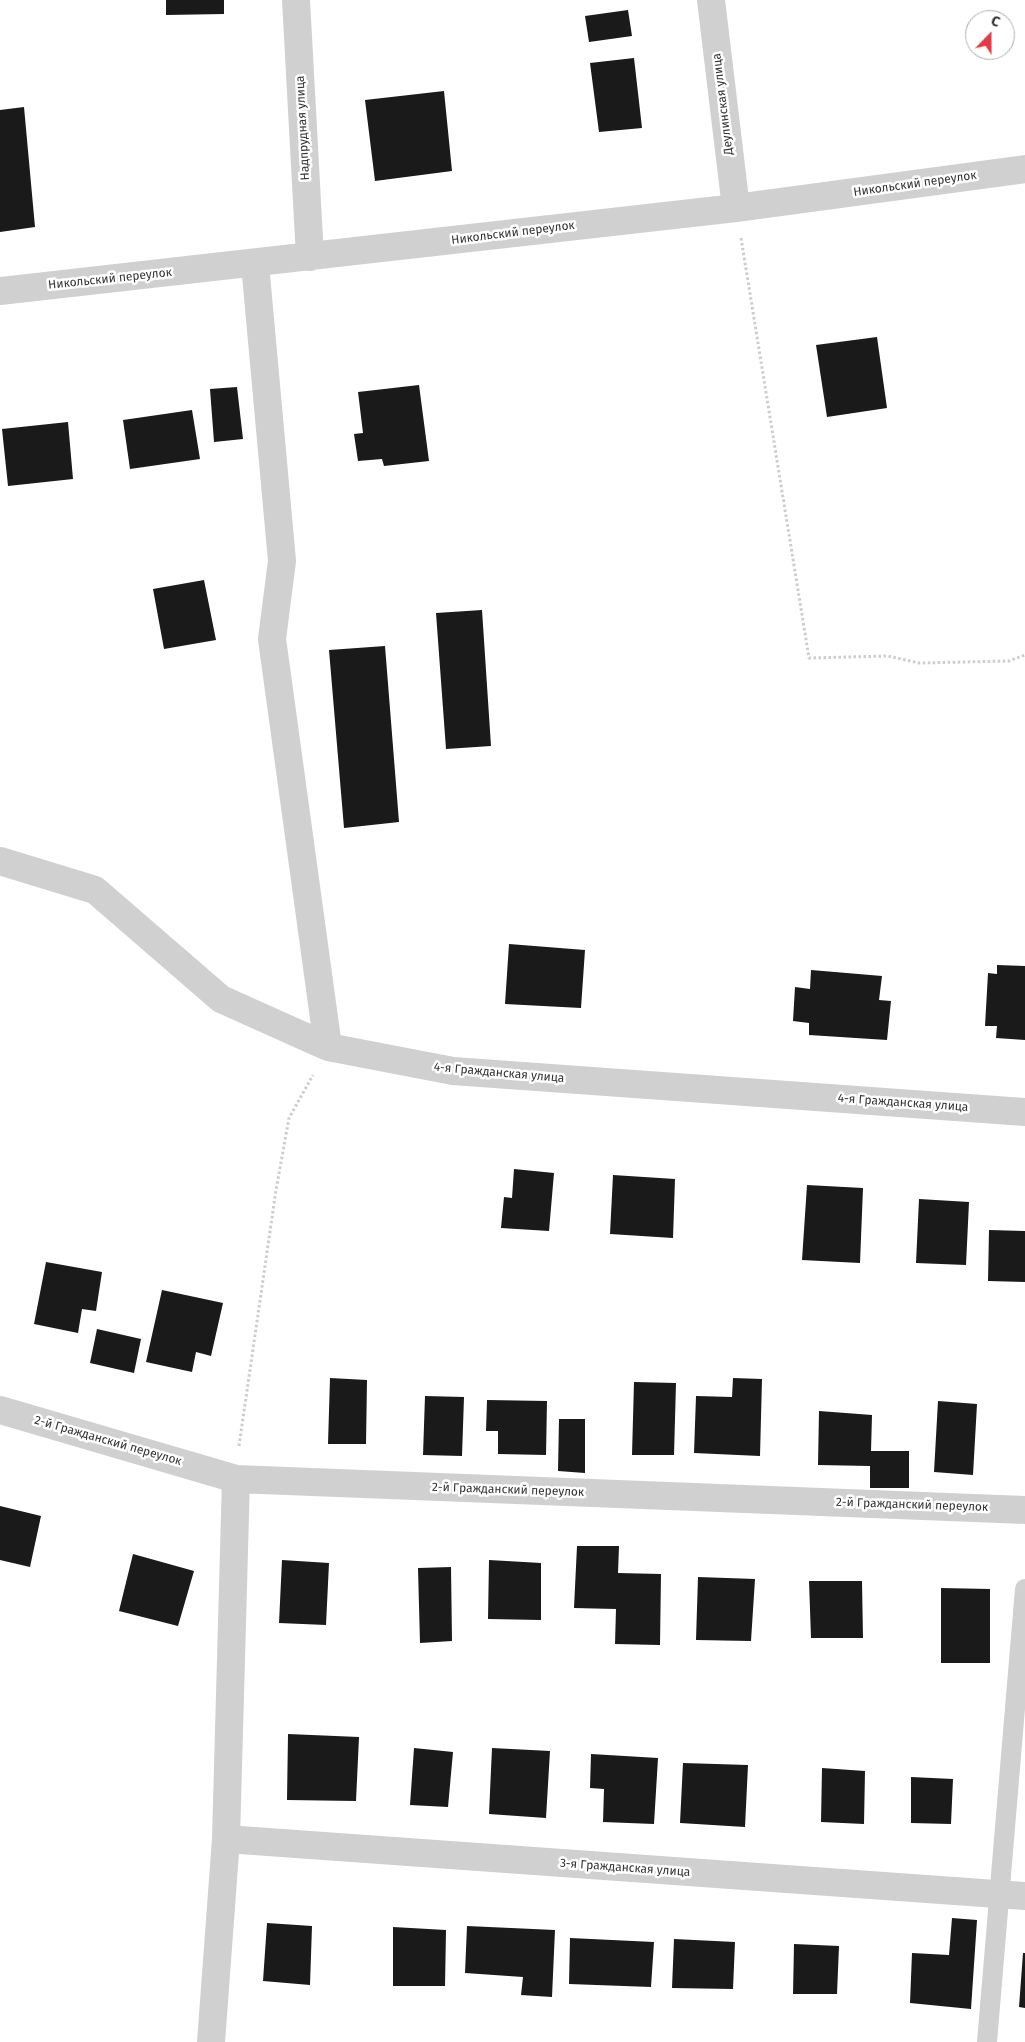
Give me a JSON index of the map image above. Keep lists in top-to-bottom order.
{
  "streets": {
    "street": [
      "Деулинская улица",
      "Надпрудная улица",
      "Никольский переулок",
      "4-я Гражданская улица",
      "2-й Гражданский переулок",
      "3-я Гражданская улица"
    ]
  },
  "crossings": [
    ["Деулинская улица", "Никольский переулок"],
    ["Надпрудная улица", "Никольский переулок"]
  ],
  "north": "top"
}
